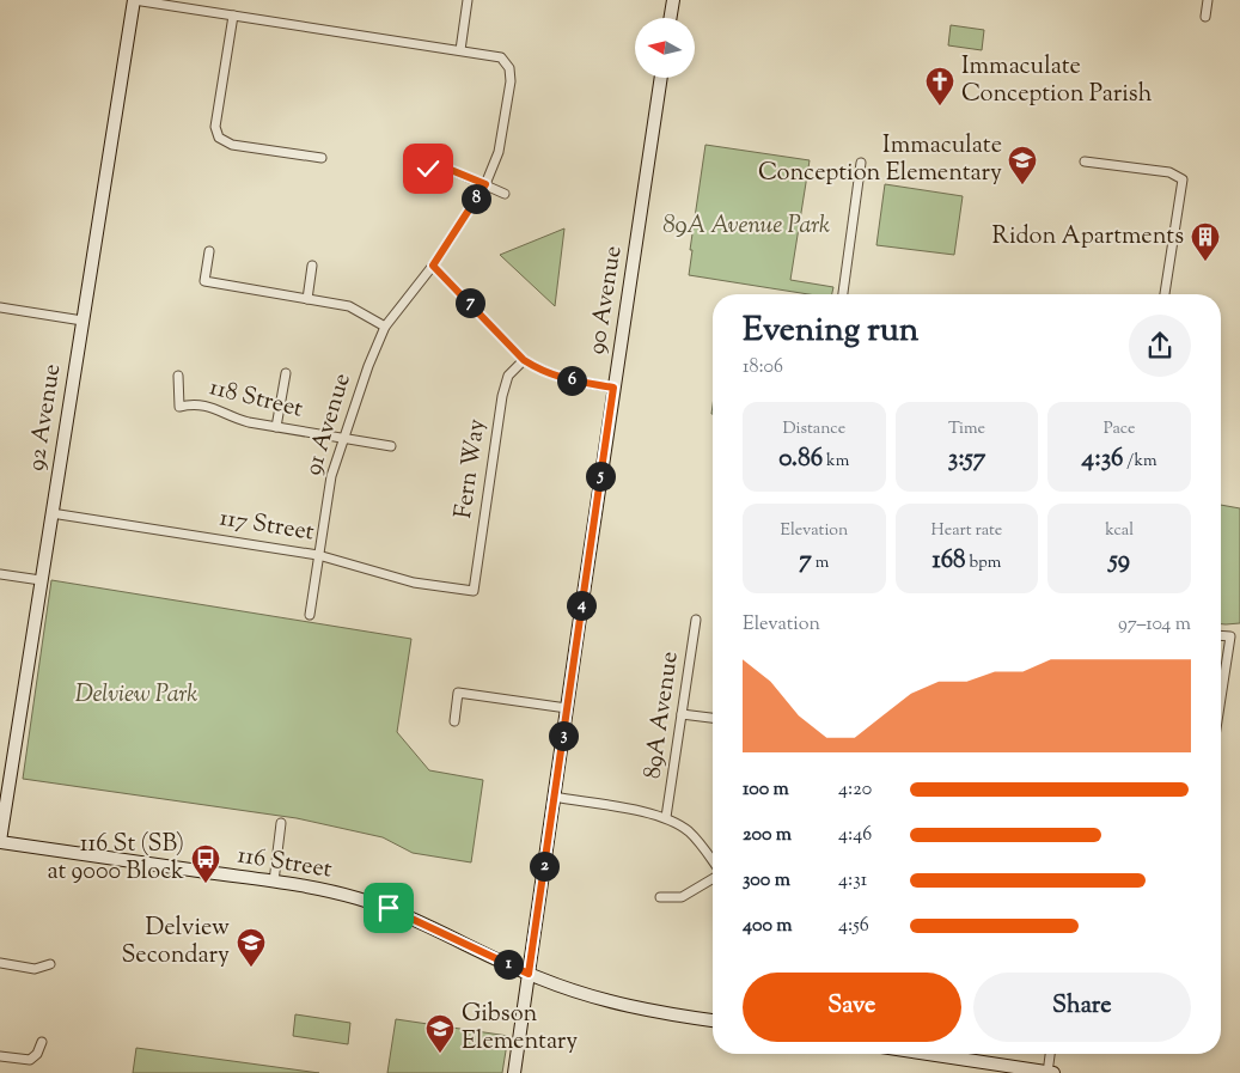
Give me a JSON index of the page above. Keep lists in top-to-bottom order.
{
  "streets": {
    "street": [
      "90 Avenue",
      "118 Street",
      "92 Avenue",
      "91 Avenue",
      "Fern Way",
      "117 Street",
      "89A Avenue",
      "116 Street"
    ]
  },
  "crossings": [
    ["90 Avenue", "116 Street"],
    ["118 Street", "91 Avenue"],
    ["92 Avenue", "117 Street"],
    ["92 Avenue", "116 Street"],
    ["91 Avenue", "117 Street"],
    ["Fern Way", "117 Street"]
  ],
  "parks": ["89A Avenue Park", "Delview Park"],
  "places": {
    "church": ["Immaculate Conception Parish"],
    "school or university": ["Immaculate Conception Elementary", "Delview Secondary", "Gibson Elementary"],
    "building": ["Ridon Apartments"],
    "bus stop": ["116 St (SB) at 9000 Block"]
  },
  "north": "left",
  "page": {
    "pins": [
      "8",
      "7",
      "6",
      "5",
      "4",
      "3",
      "2",
      "1"
    ],
    "heading": ["Evening run", "18:06"],
    "stats": [
      ["Distance", "0.86 km"],
      ["Time", "3:57"],
      ["Pace", "4:36 /km"],
      ["Elevation", "7 m"],
      ["Heart rate", "168 bpm"],
      ["kcal", "59"]
    ],
    "chart": ["Elevation", "97–104 m"],
    "list": [
      {
        "name": "100 m",
        "note": "4:20"
      },
      {
        "name": "200 m",
        "note": "4:46"
      },
      {
        "name": "300 m",
        "note": "4:31"
      },
      {
        "name": "400 m",
        "note": "4:56"
      }
    ],
    "buttons": ["Save", "Share"]
  }
}
